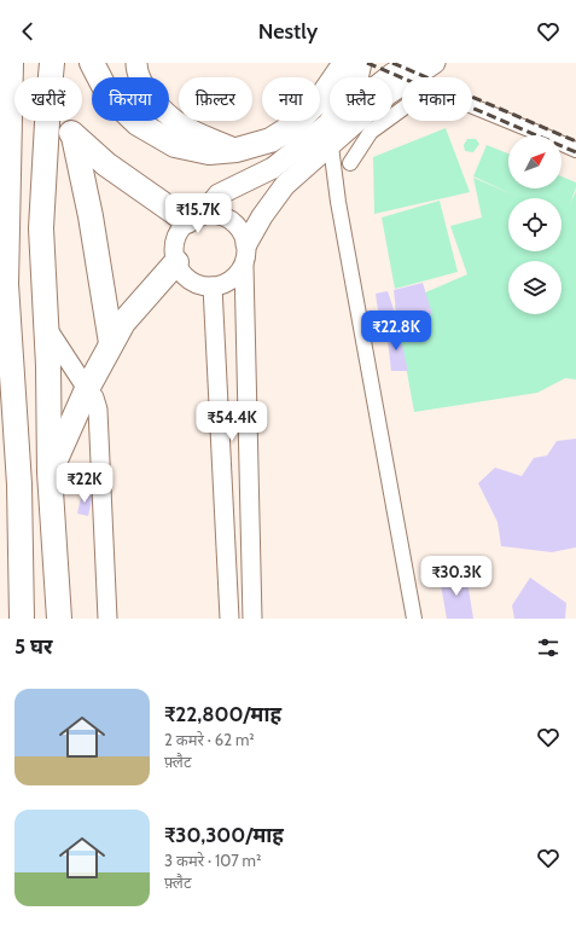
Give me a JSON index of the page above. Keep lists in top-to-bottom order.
{
  "north": "top right",
  "page": {
    "header": "Nestly",
    "chip": [
      "खरीदें",
      "किराया",
      "फ़िल्टर",
      "नया",
      "फ़्लैट",
      "मकान"
    ],
    "price": [
      "₹15.7K",
      "₹22.8K",
      "₹54.4K",
      "₹22K",
      "₹30.3K"
    ],
    "heading": "5 घर",
    "list": [
      {
        "name": "₹22,800/माह",
        "note": "2 कमरे · 62 m² · फ़्लैट"
      },
      {
        "name": "₹30,300/माह",
        "note": "3 कमरे · 107 m² · फ़्लैट"
      }
    ]
  }
}
